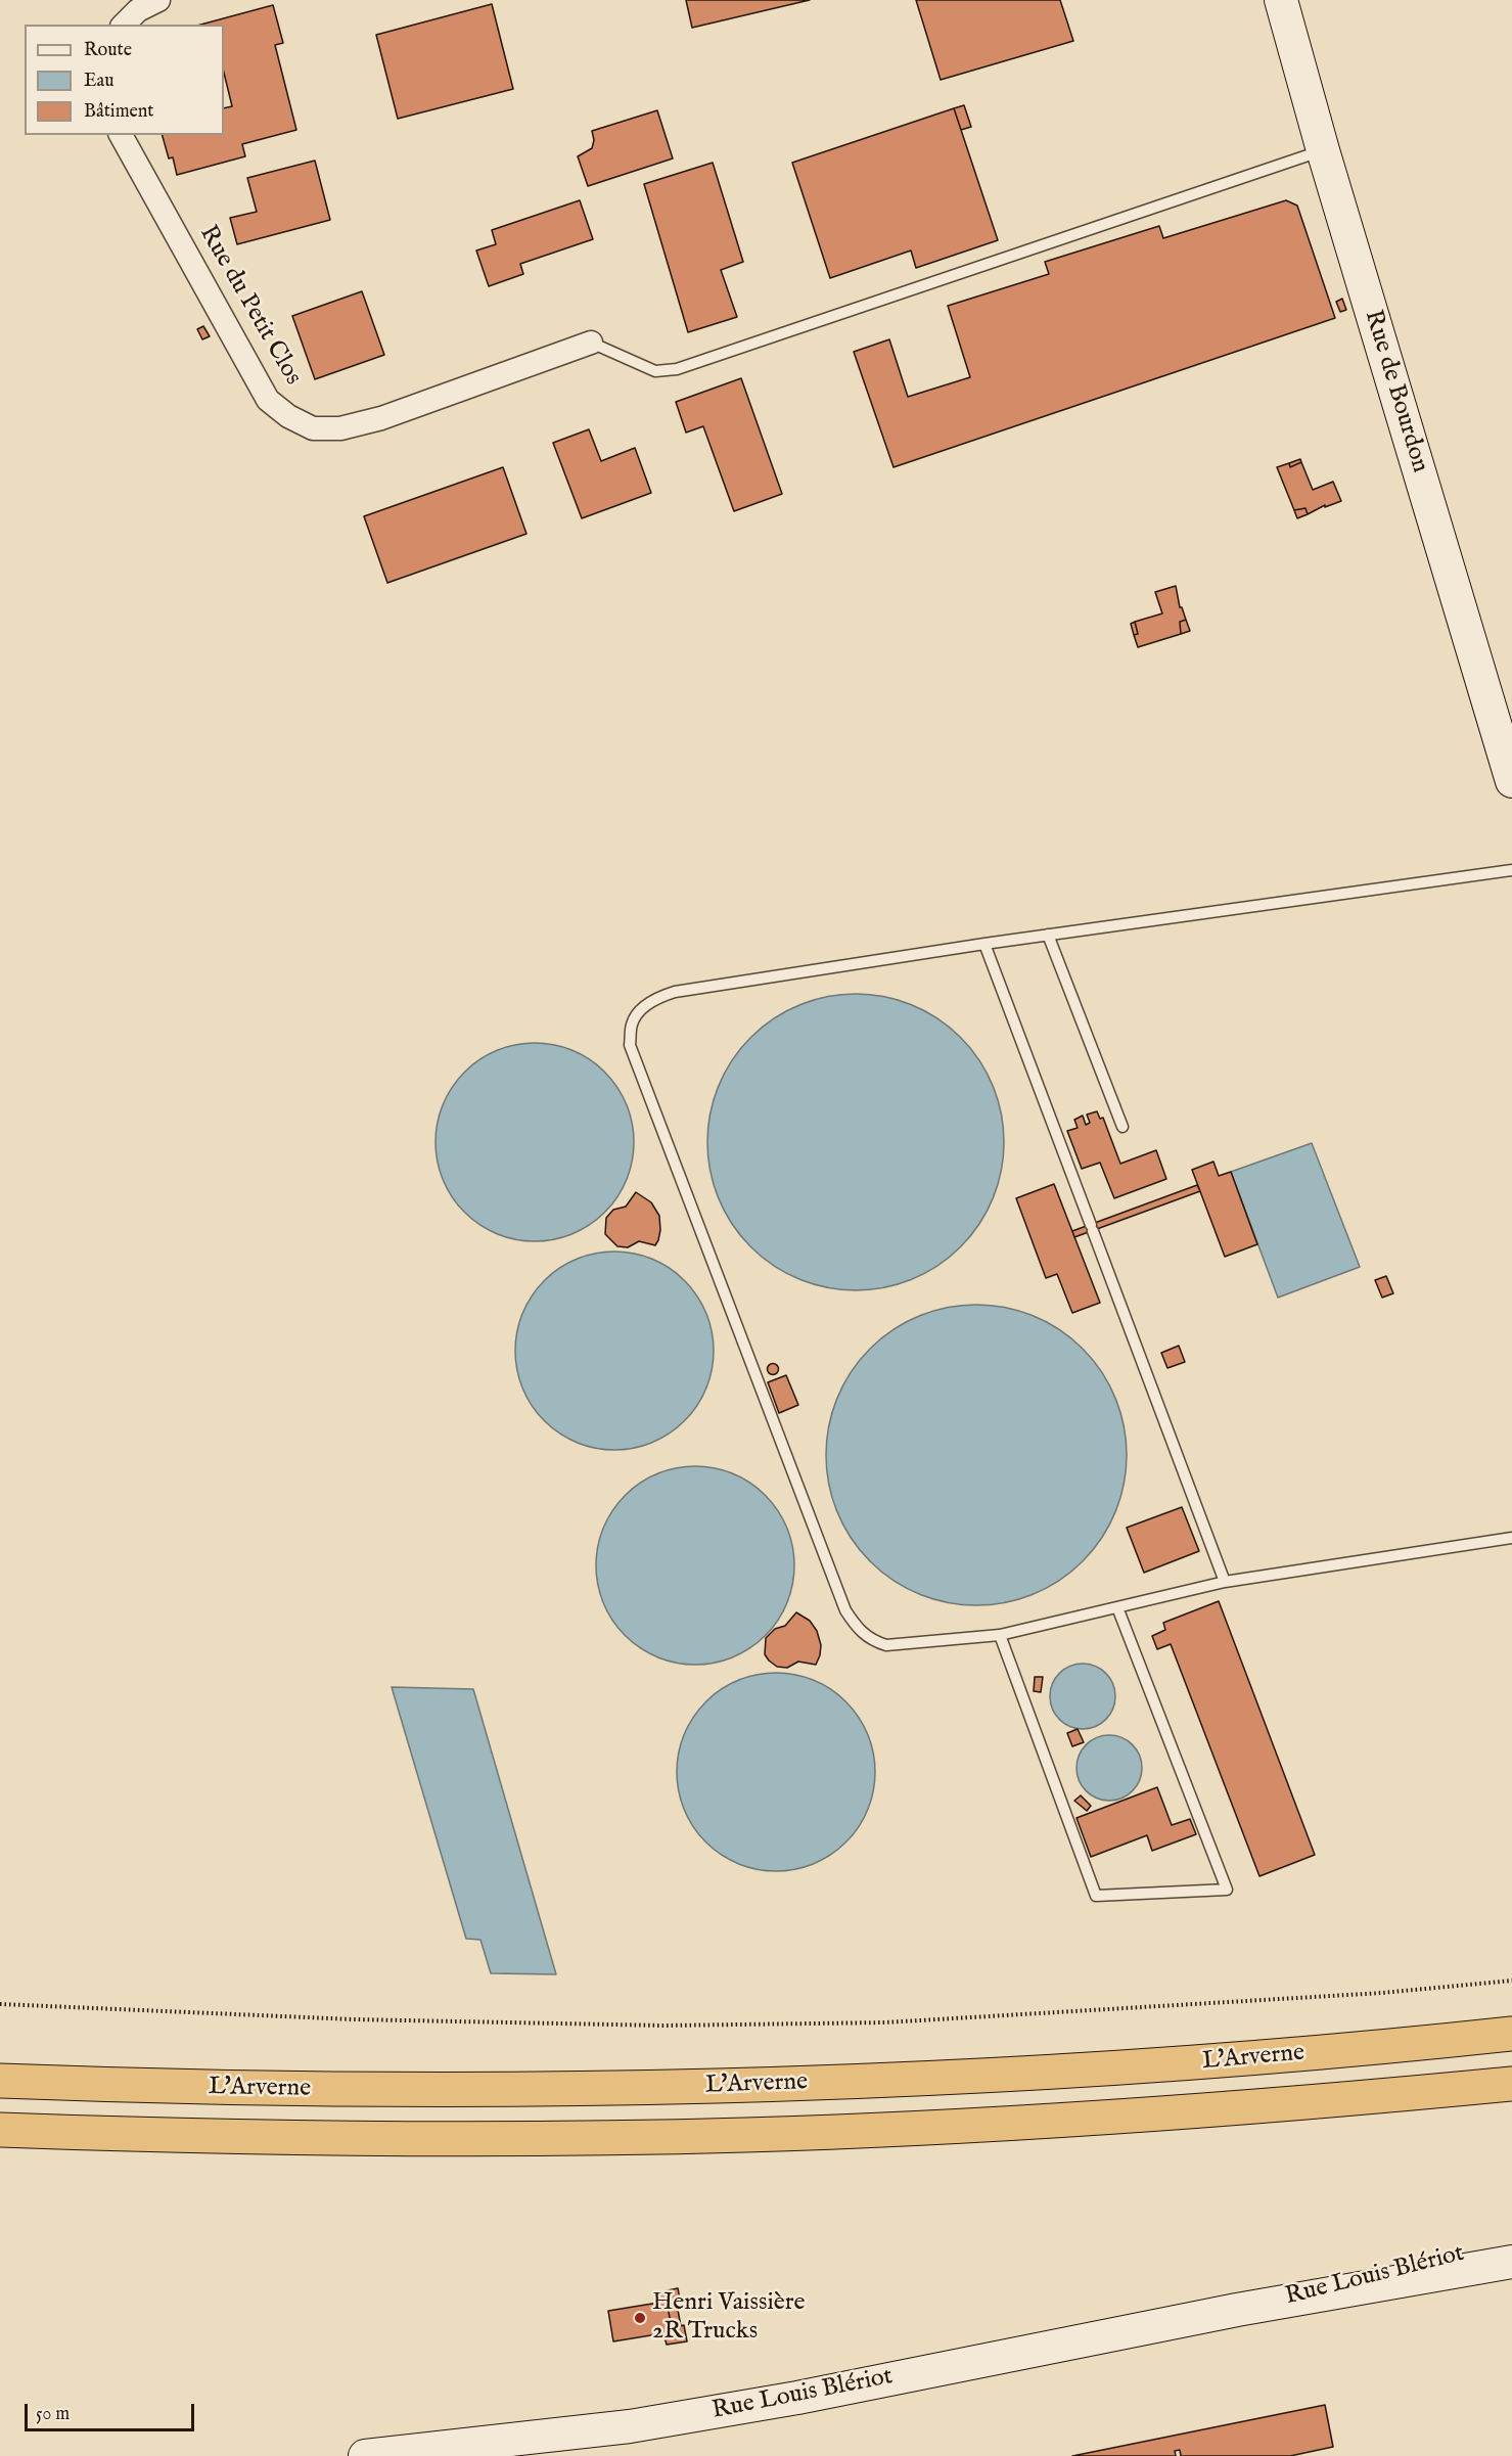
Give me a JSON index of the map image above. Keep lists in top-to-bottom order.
{
  "streets": {
    "highway": ["L'Arverne"],
    "main road": ["Rue de Bourdon", "Rue Louis Blériot"],
    "street": ["Rue du Petit Clos"]
  },
  "places": ["Henri Vaissière 2R Trucks"],
  "legend": ["Route", "Eau", "Bâtiment"],
  "scale_bar": "50 m"
}
